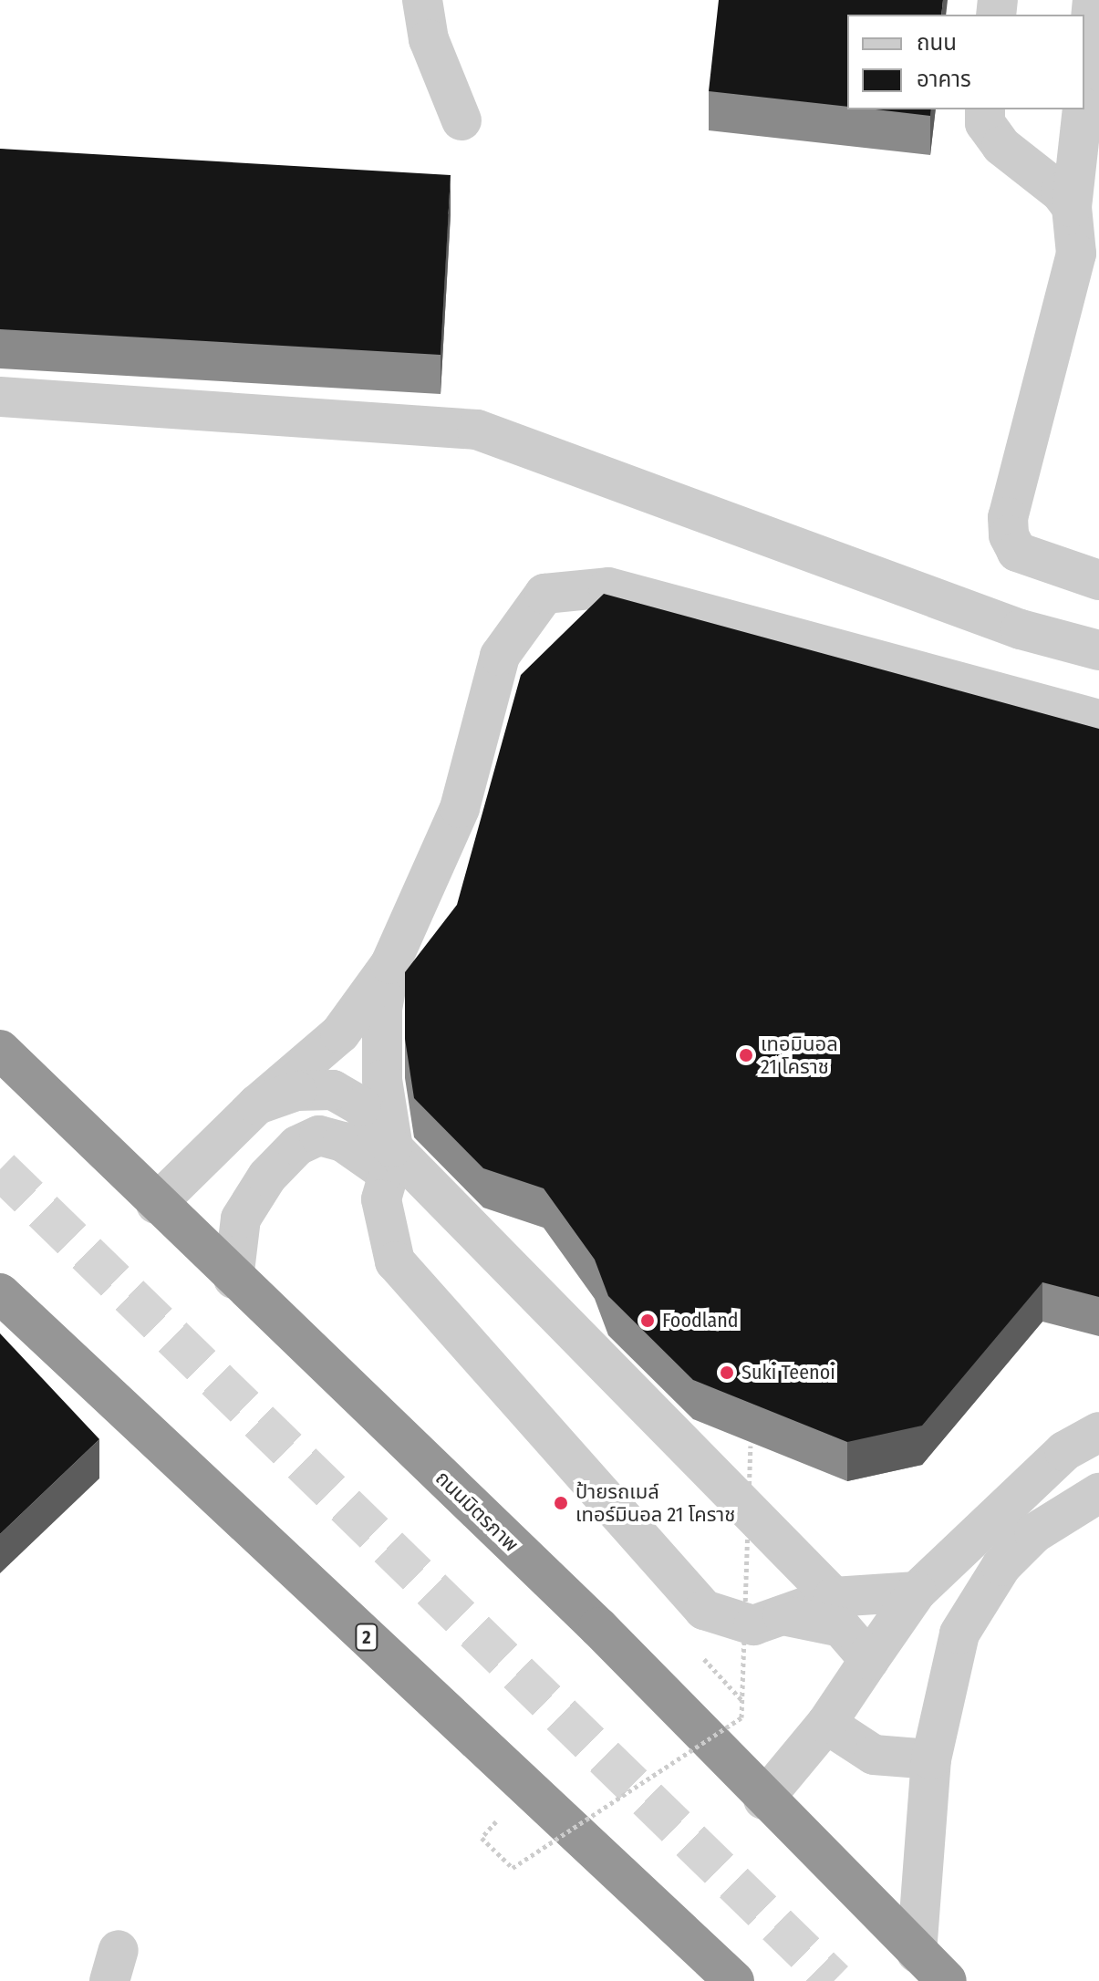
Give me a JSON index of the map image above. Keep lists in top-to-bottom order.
{
  "streets": {
    "highway": ["ถนนมิตรภาพ", "2"]
  },
  "places": [
    "เทอมินอล 21 โคราช",
    "Foodland",
    "Suki Teenoi",
    "ป้ายรถเมล์ เทอร์มินอล 21 โคราช"
  ],
  "legend": ["ถนน", "อาคาร"]
}
